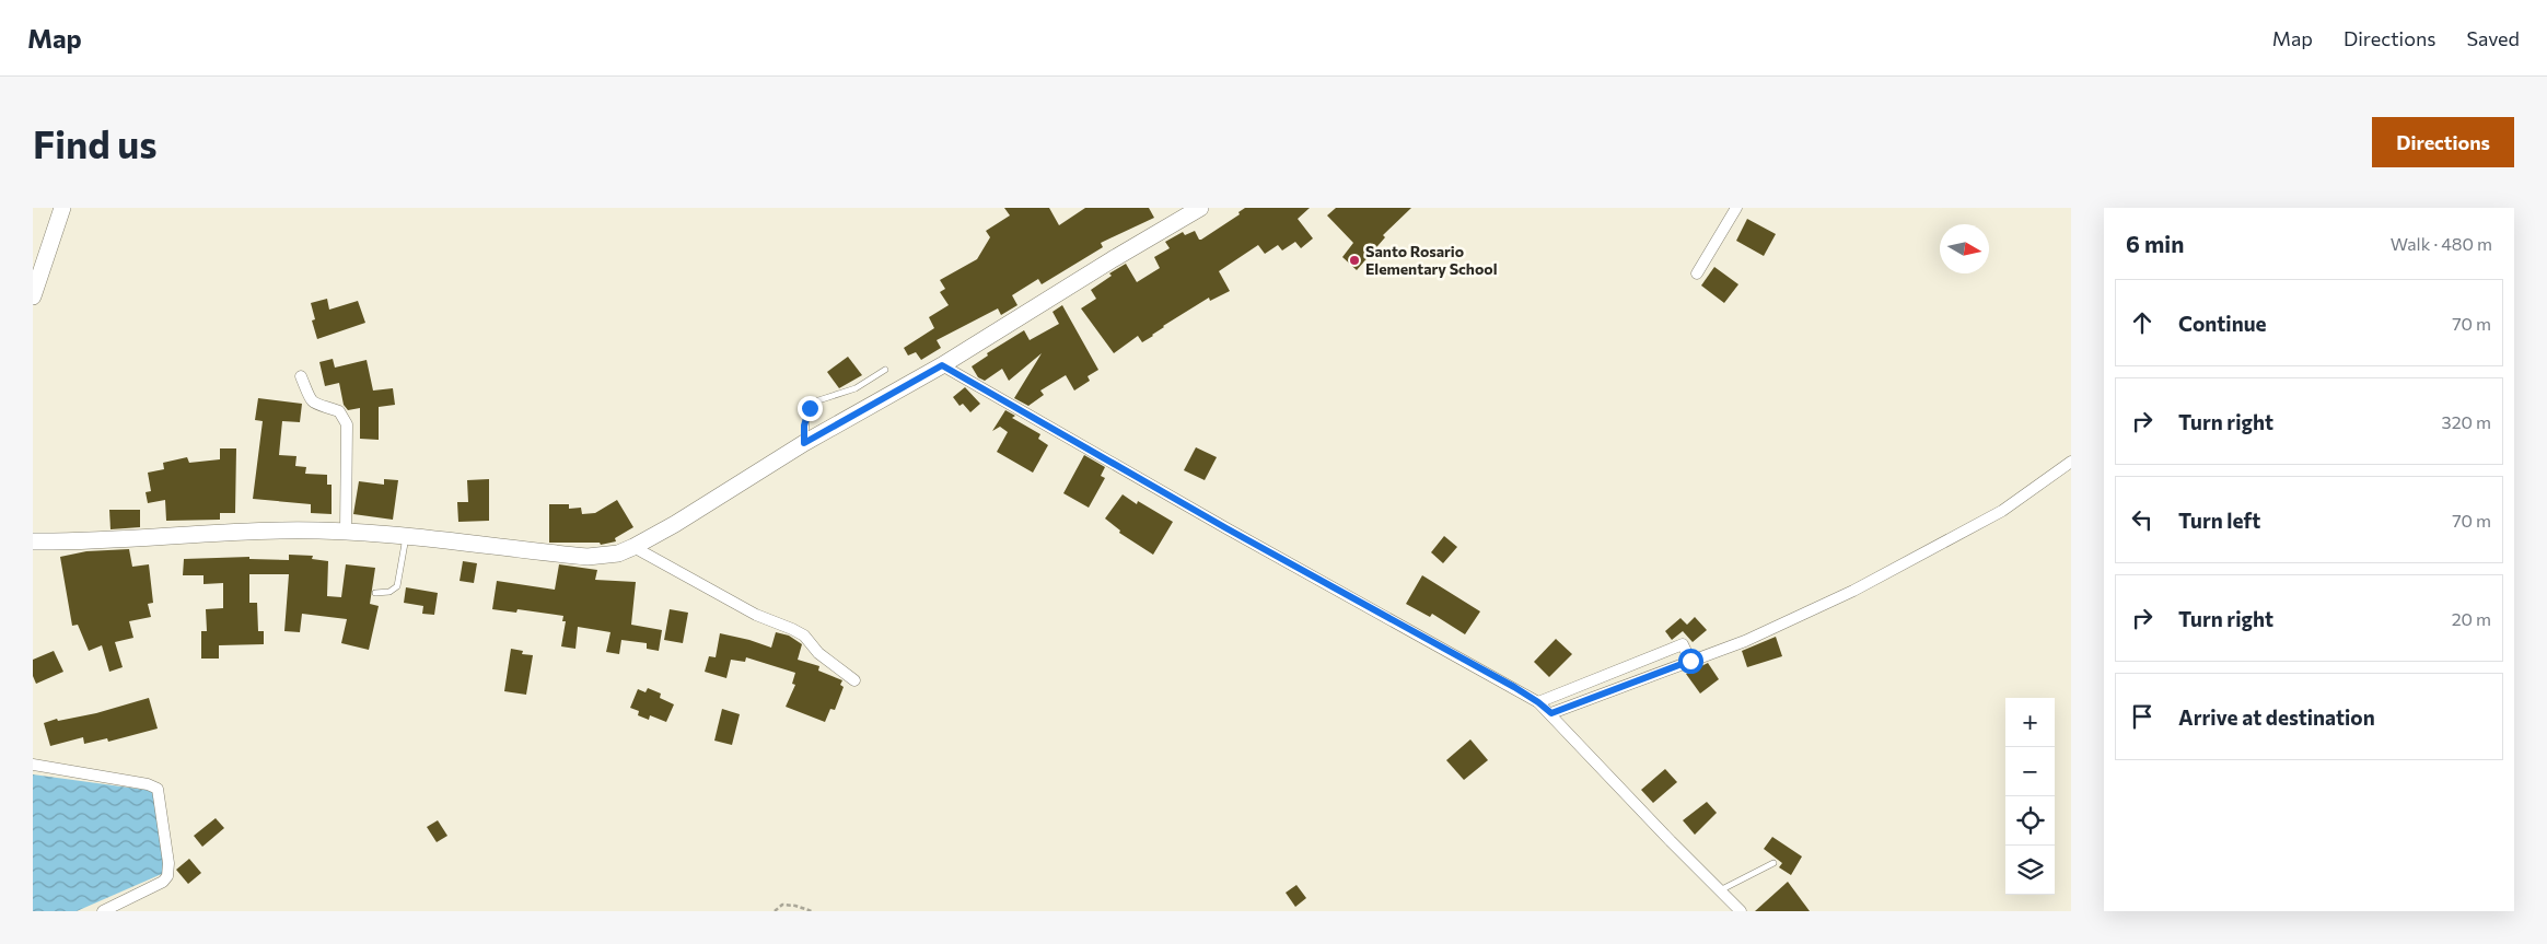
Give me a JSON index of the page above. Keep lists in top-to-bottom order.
{
  "places": ["Santo Rosario Elementary School"],
  "north": "right",
  "page": {
    "header": "Map",
    "nav": ["Map", "Directions", "Saved"],
    "buttons": "Directions",
    "title": "Find us",
    "heading": ["6 min", "Walk · 480 m"],
    "list": [
      ["Continue", "70 m"],
      ["Turn right", "320 m"],
      ["Turn left", "70 m"],
      ["Turn right", "20 m"],
      "Arrive at destination"
    ],
    "map_buttons": ["+", "−"]
  }
}
